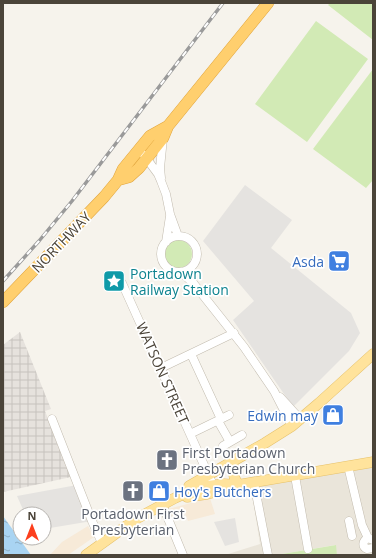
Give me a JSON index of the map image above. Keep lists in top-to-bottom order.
{
  "streets": {
    "highway": ["NORTHWAY"],
    "street": ["WATSON STREET"]
  },
  "places": {
    "supermarket": ["Asda"],
    "place": ["Portadown Railway Station"],
    "shop": ["Edwin may", "Hoy's Butchers"],
    "church": ["First Portadown Presbyterian Church", "Portadown First Presbyterian"]
  },
  "north": "top"
}
